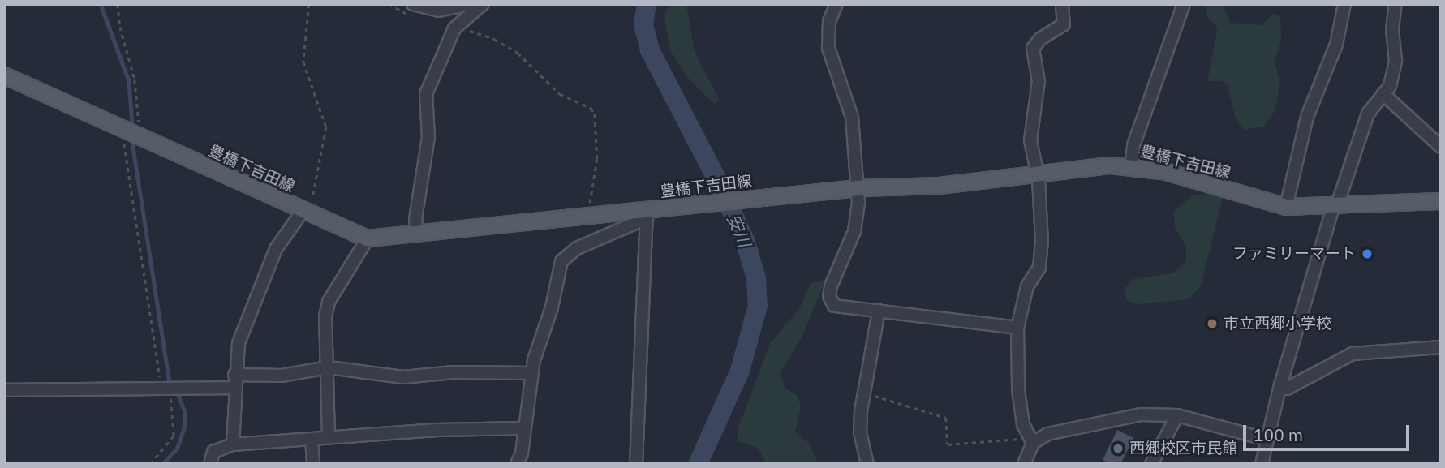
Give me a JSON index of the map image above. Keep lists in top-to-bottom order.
{
  "streets": {
    "main road": ["豊橋下吉田線"]
  },
  "water": ["安川"],
  "places": ["ファミリーマート", "市立西郷小学校", "西郷校区市民館"],
  "scale_bar": "100 m"
}
